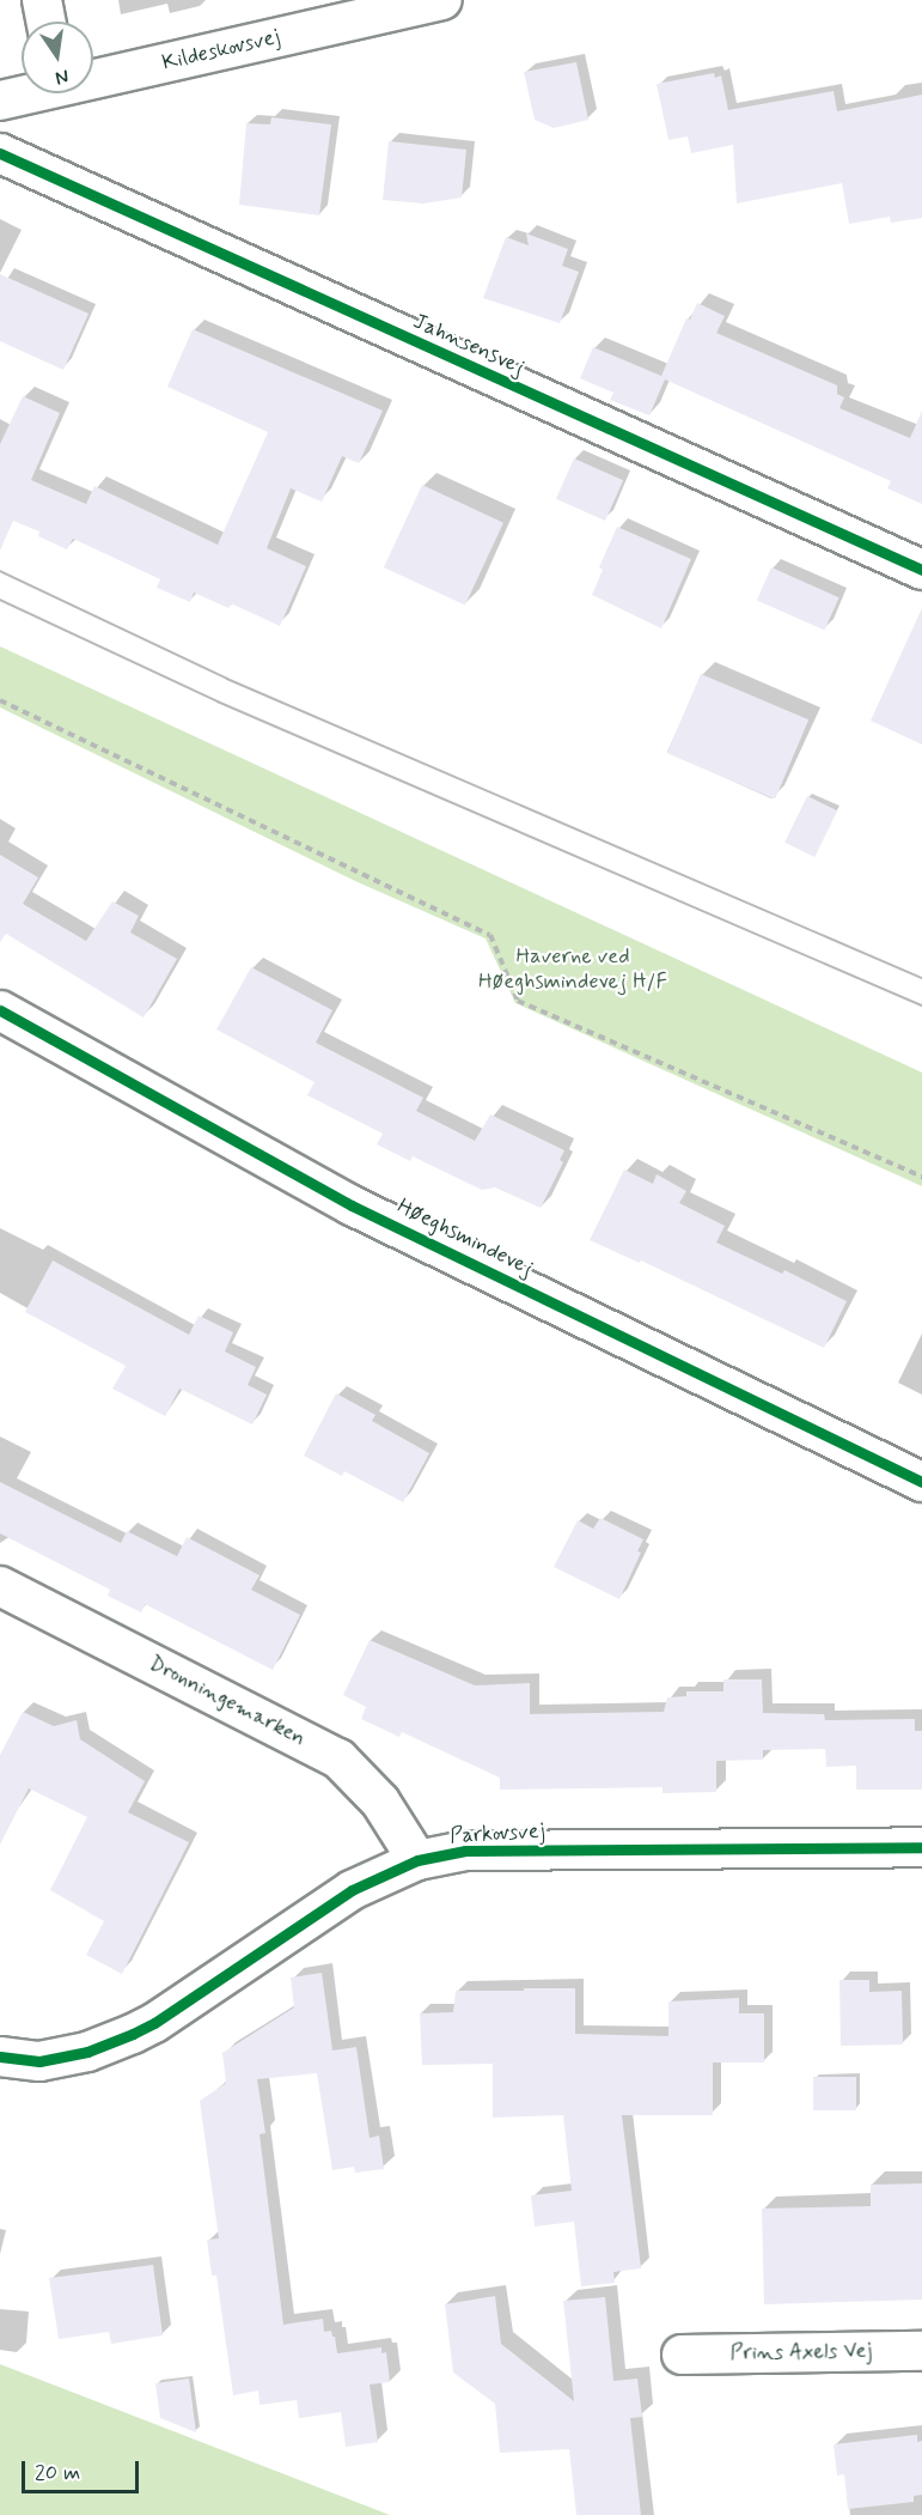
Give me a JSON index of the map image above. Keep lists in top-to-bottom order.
{
  "streets": {
    "street": [
      "Kildeskovsvej",
      "Jahnsensvej",
      "Høeghsmindevej",
      "Dronningemarken",
      "Parkovsvej",
      "Prins Axels Vej"
    ]
  },
  "crossings": [
    ["Dronningemarken", "Parkovsvej"]
  ],
  "parks": ["Haverne ved Høeghsmindevej H/F"],
  "scale_bar": "20 m",
  "north": "bottom"
}
